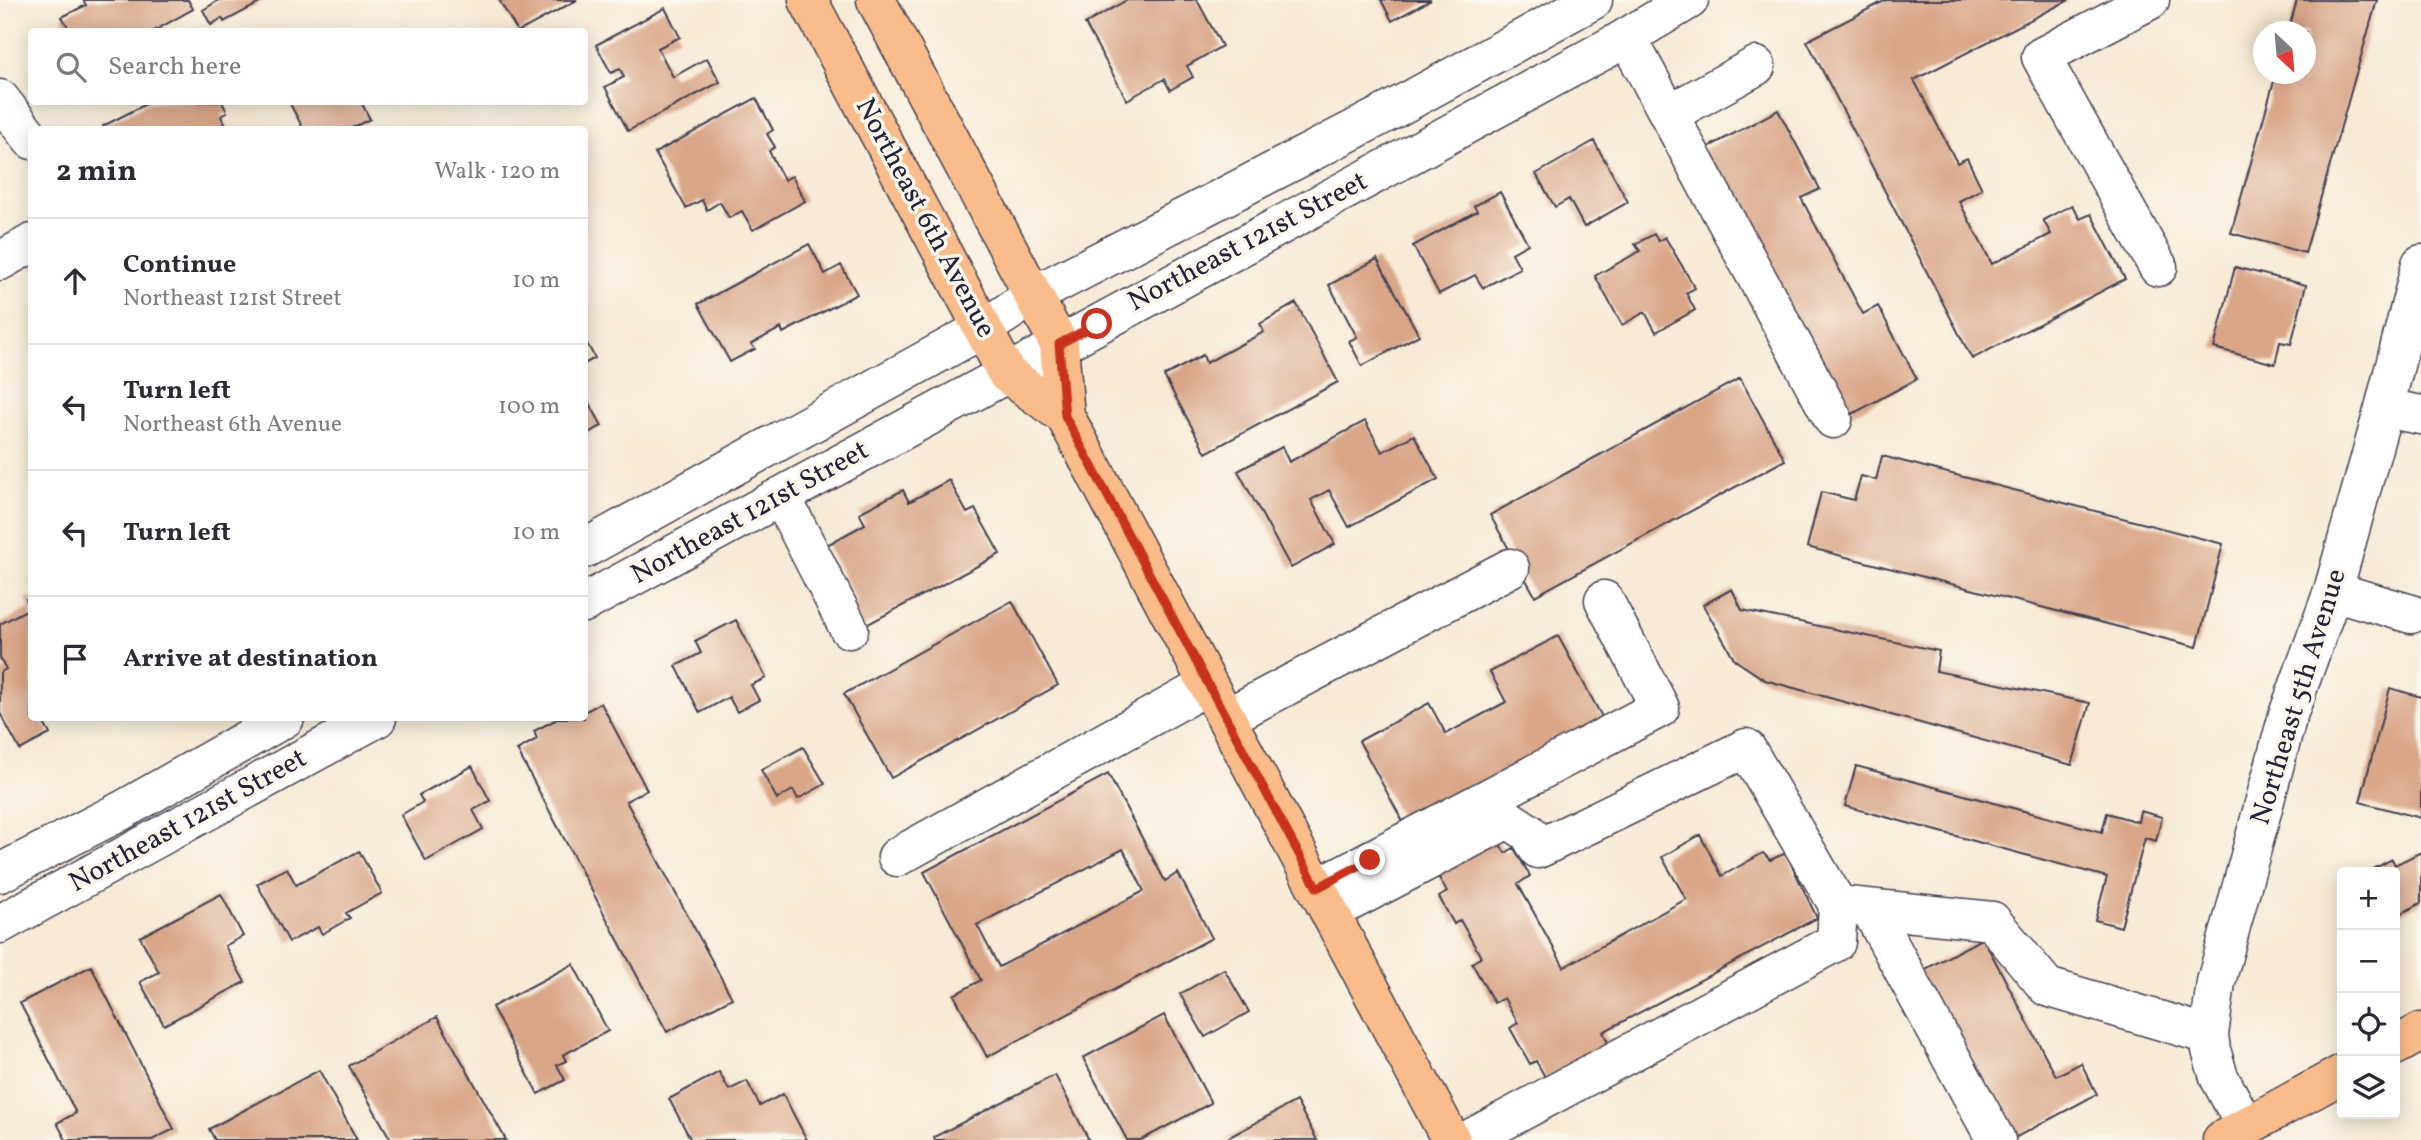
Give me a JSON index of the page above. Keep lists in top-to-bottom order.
{
  "streets": {
    "main road": ["Northeast 6th Avenue"],
    "street": ["Northeast 121st Street", "Northeast 5th Avenue"]
  },
  "crossings": [
    ["Northeast 6th Avenue", "Northeast 121st Street"]
  ],
  "north": "bottom right",
  "page": {
    "search": "Search here",
    "heading": ["2 min", "Walk · 120 m"],
    "list": [
      ["Continue", "Northeast 121st Street", "10 m"],
      ["Turn left", "Northeast 6th Avenue", "100 m"],
      ["Turn left", "10 m"],
      "Arrive at destination"
    ],
    "map_buttons": ["+", "−"]
  }
}
